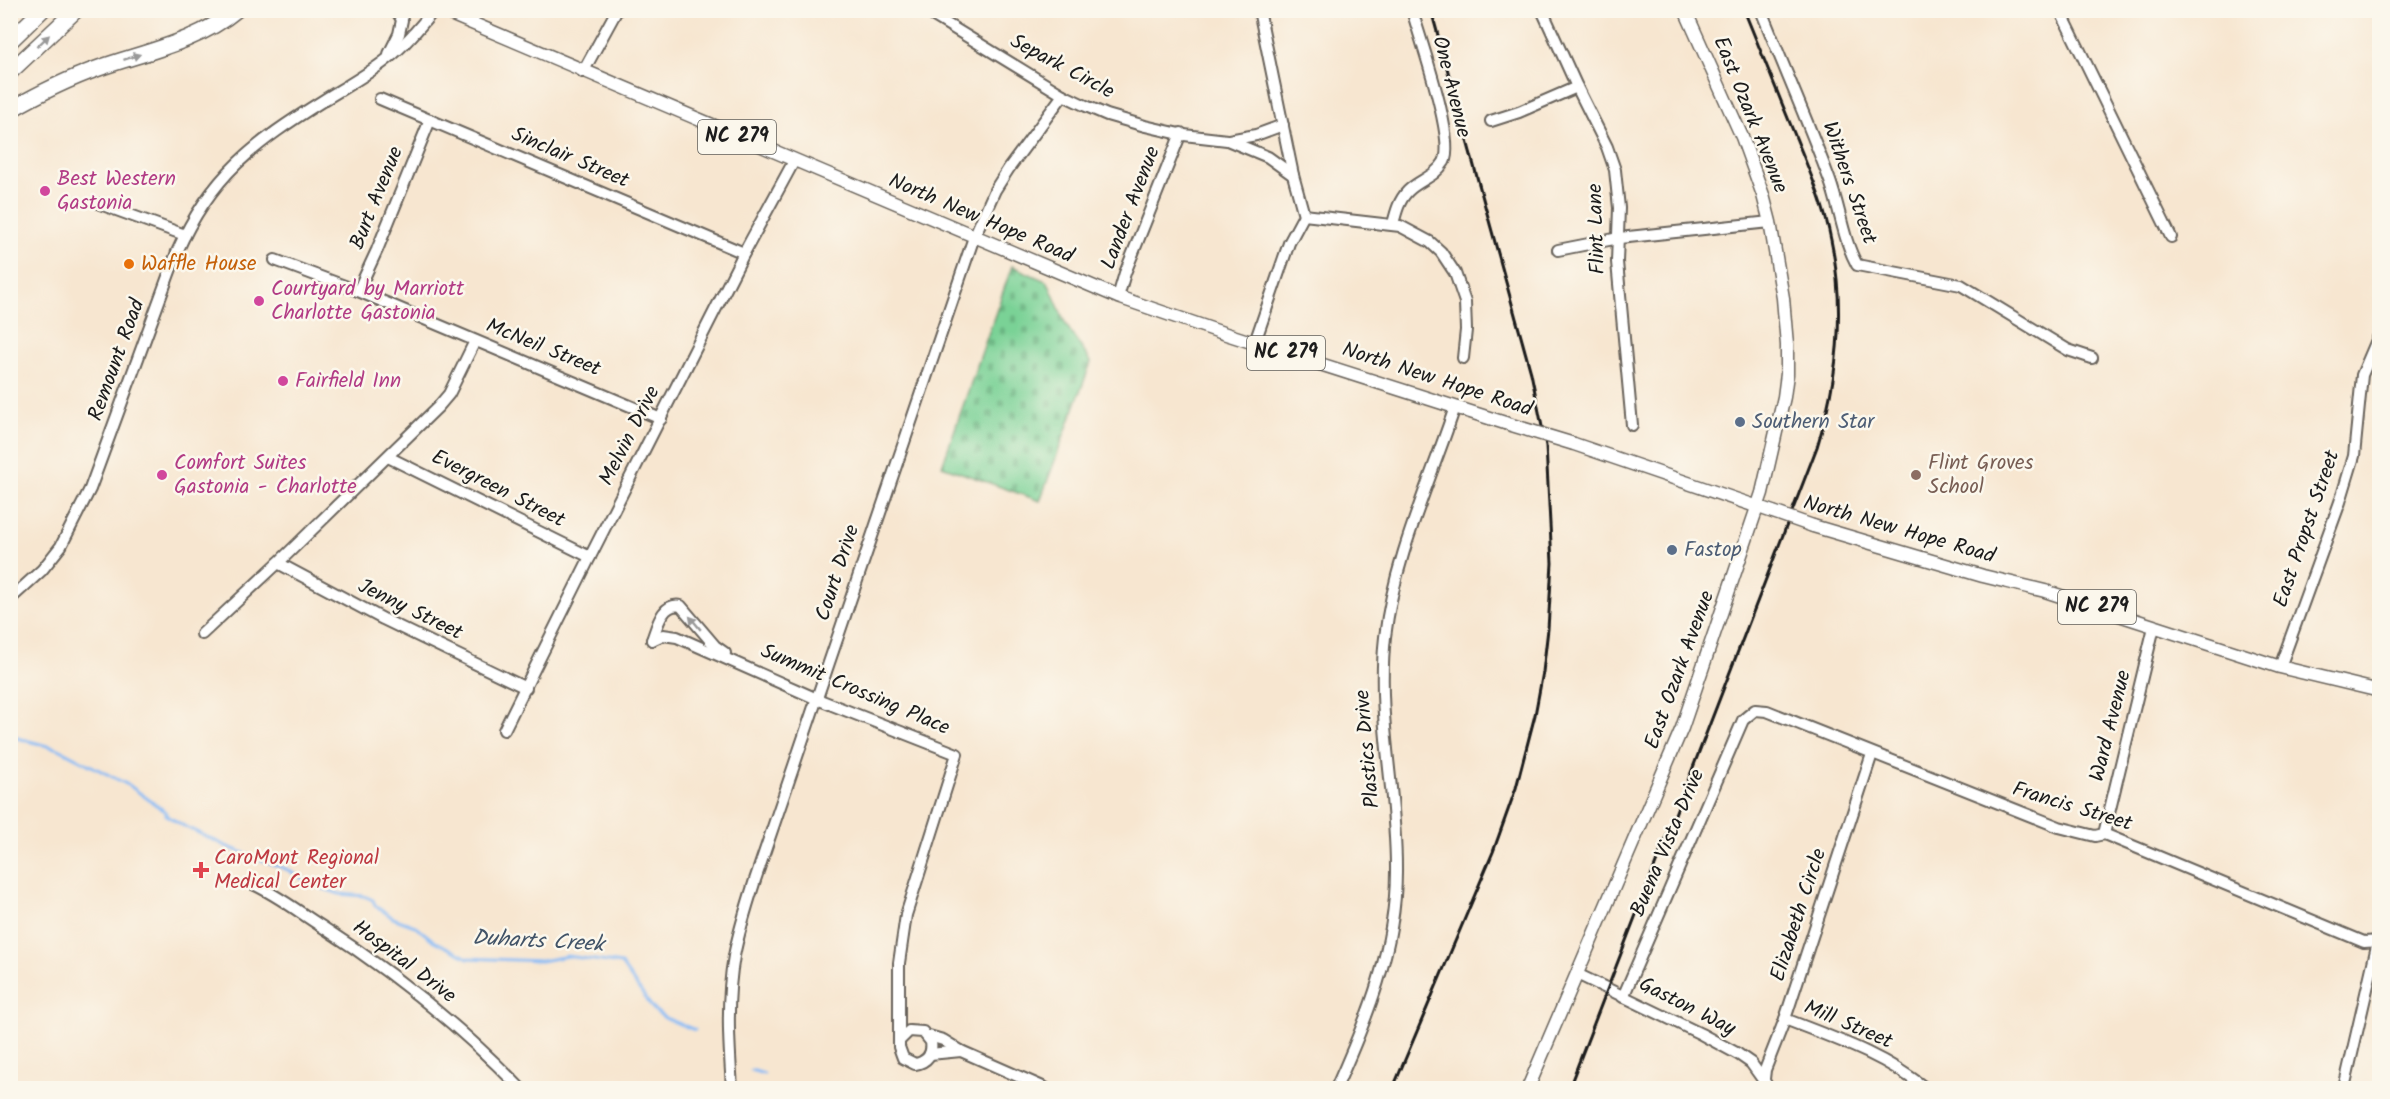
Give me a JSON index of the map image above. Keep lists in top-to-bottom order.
{
  "streets": {
    "main road": ["East Ozark Avenue", "NC 279", "North New Hope Road"],
    "street": [
      "Separk Circle",
      "One Avenue",
      "Sinclair Street",
      "Withers Street",
      "Burt Avenue",
      "Lander Avenue",
      "Flint Lane",
      "McNeil Street",
      "Remount Road",
      "Melvin Drive",
      "Evergreen Street",
      "East Propst Street",
      "Court Drive",
      "Jenny Street",
      "Summit Crossing Place",
      "Ward Avenue",
      "Plastics Drive",
      "Francis Street",
      "Buena Vista Drive",
      "Elizabeth Circle",
      "Hospital Drive",
      "Gaston Way",
      "Mill Street"
    ]
  },
  "crossings": [
    ["Separk Circle", "Lander Avenue"],
    ["Separk Circle", "Court Drive"],
    ["East Ozark Avenue", "North New Hope Road"],
    ["East Ozark Avenue", "Gaston Way"],
    ["Sinclair Street", "Burt Avenue"],
    ["Sinclair Street", "Melvin Drive"],
    ["Burt Avenue", "McNeil Street"],
    ["Lander Avenue", "North New Hope Road"],
    ["North New Hope Road", "Melvin Drive"],
    ["North New Hope Road", "East Propst Street"],
    ["North New Hope Road", "Court Drive"],
    ["North New Hope Road", "Ward Avenue"],
    ["North New Hope Road", "Plastics Drive"],
    ["McNeil Street", "Melvin Drive"],
    ["Melvin Drive", "Evergreen Street"],
    ["Melvin Drive", "Jenny Street"],
    ["Court Drive", "Summit Crossing Place"],
    ["Ward Avenue", "Francis Street"],
    ["Francis Street", "Buena Vista Drive"],
    ["Francis Street", "Elizabeth Circle"],
    ["Buena Vista Drive", "Gaston Way"],
    ["Elizabeth Circle", "Gaston Way"],
    ["Elizabeth Circle", "Mill Street"]
  ],
  "water": ["Duharts Creek"],
  "places": {
    "other": [
      "Best Western Gastonia",
      "Waffle House",
      "Courtyard by Marriott Charlotte Gastonia",
      "Fairfield Inn",
      "Southern Star",
      "Comfort Suites Gastonia - Charlotte",
      "Flint Groves School",
      "Fastop"
    ],
    "health": ["CaroMont Regional Medical Center"]
  }
}
